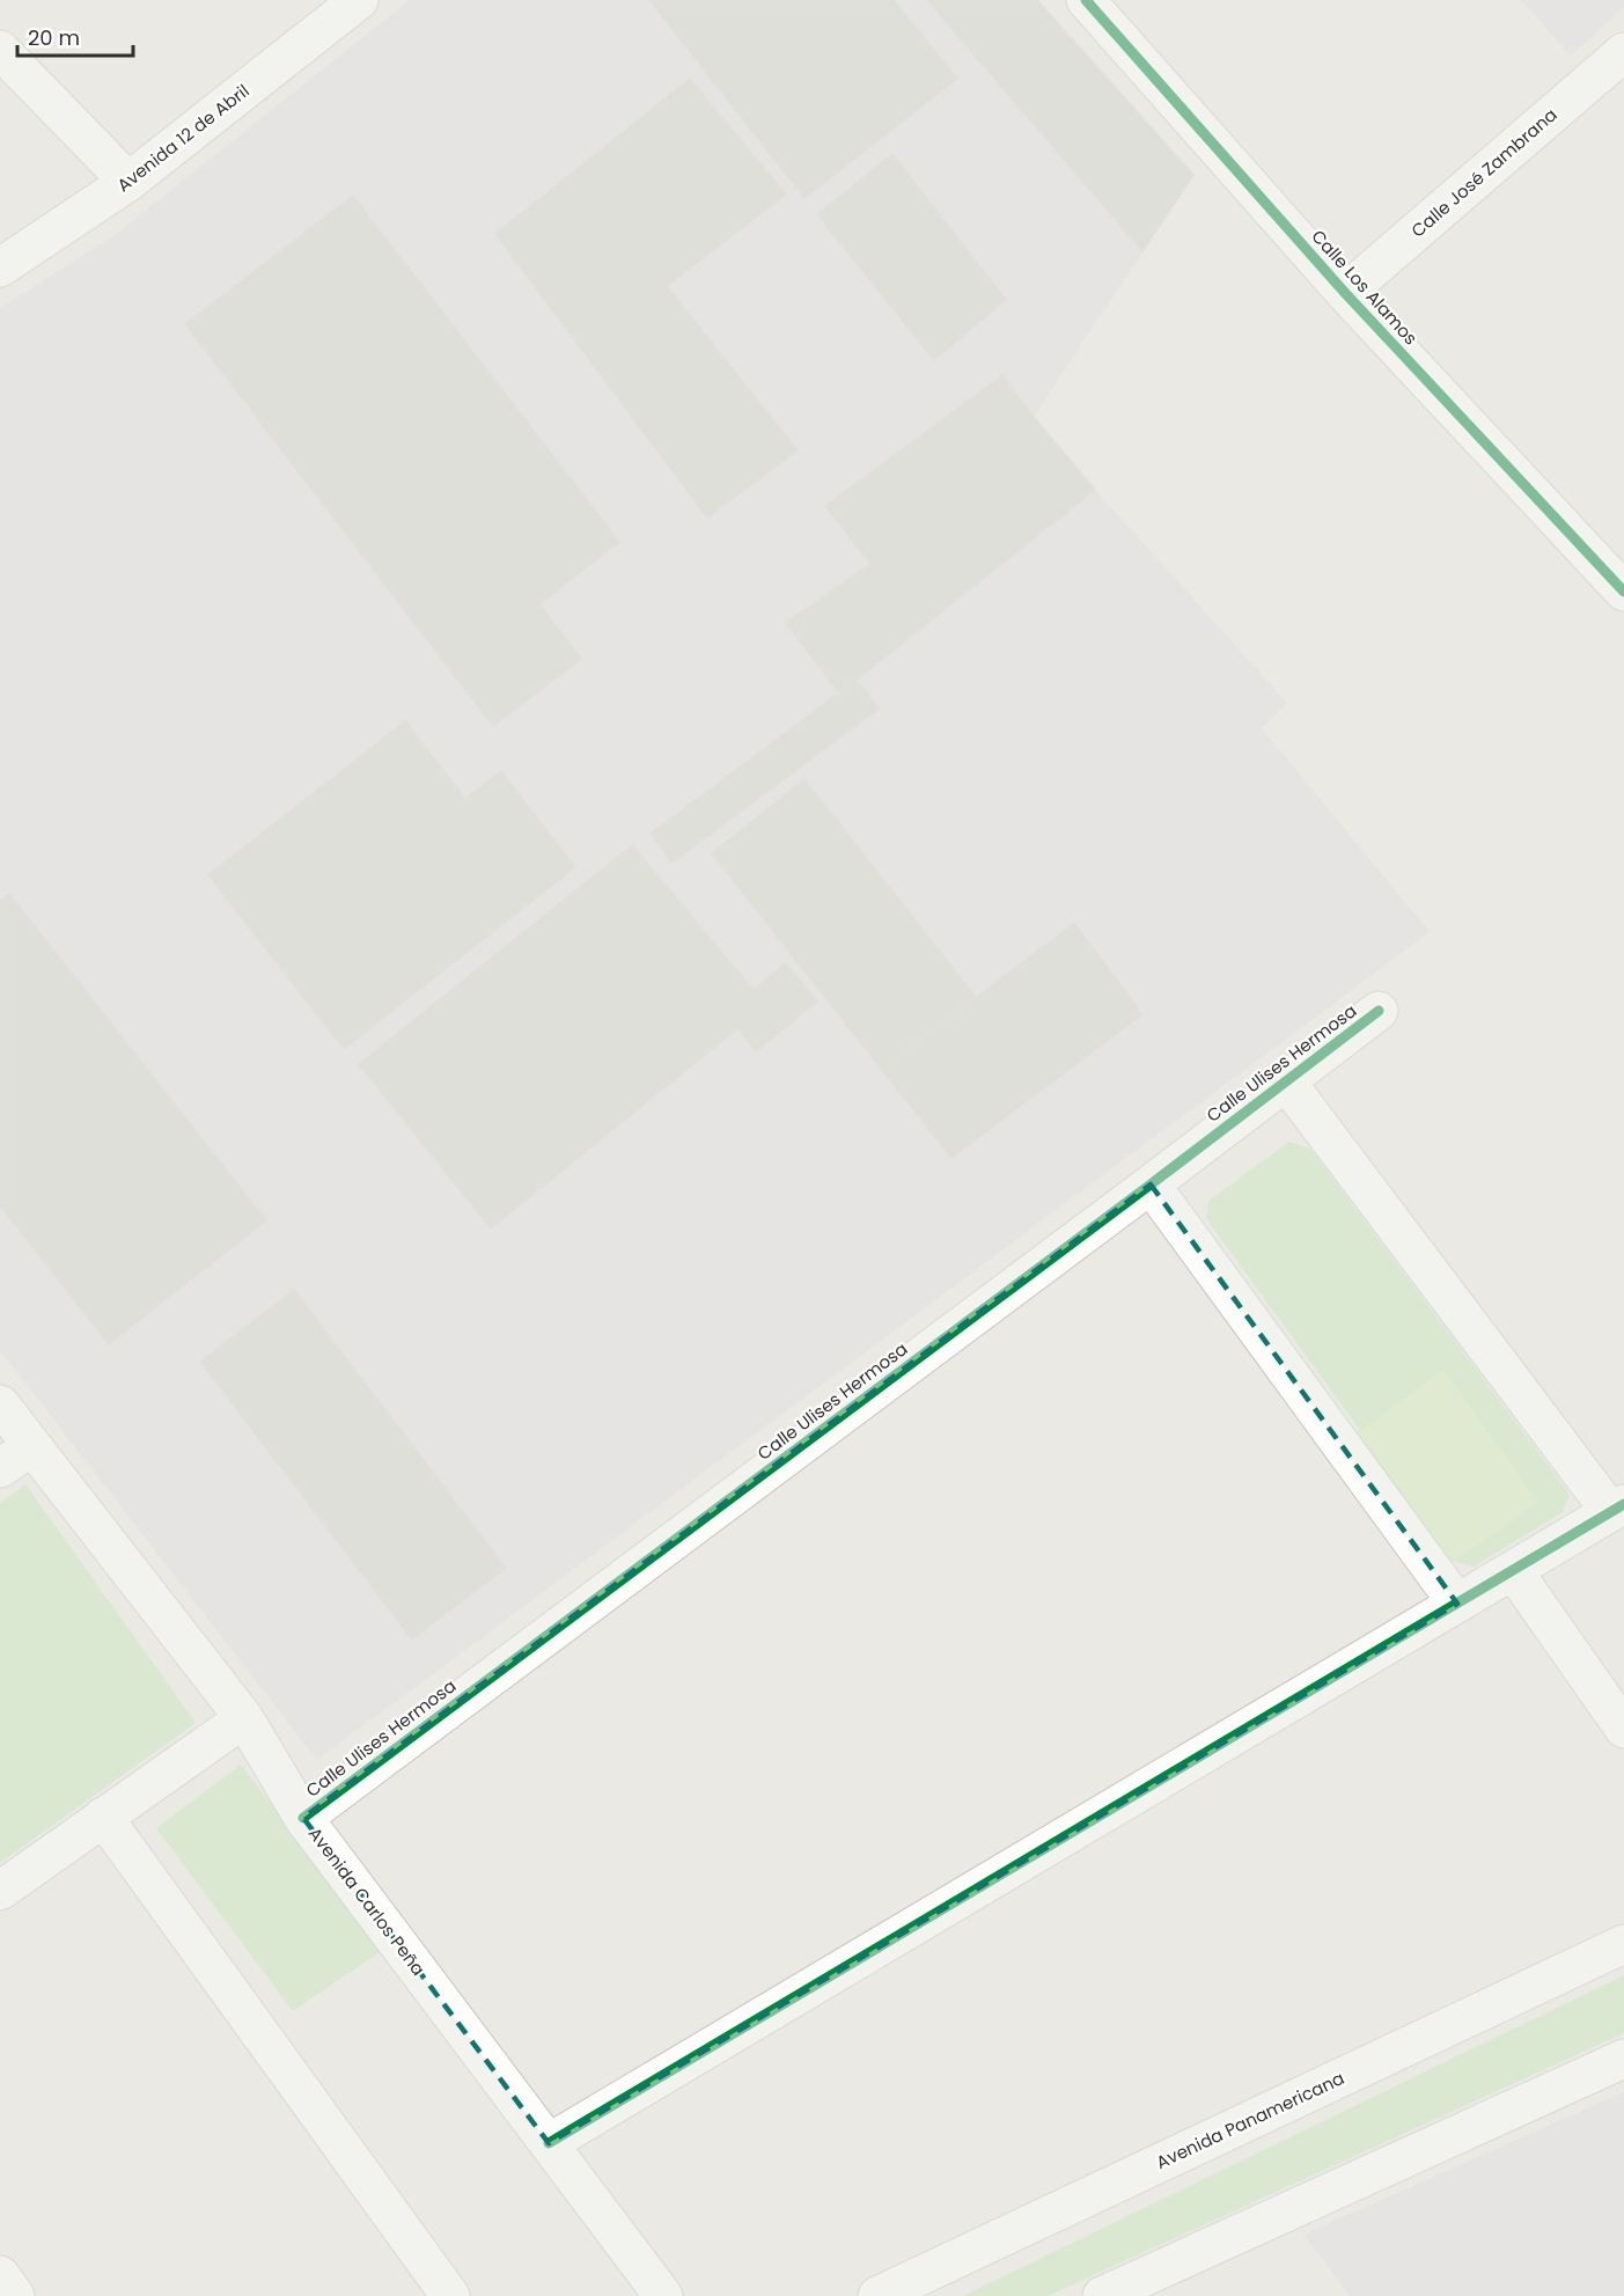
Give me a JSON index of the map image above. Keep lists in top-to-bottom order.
{
  "streets": {
    "street": [
      "Avenida 12 de Abril",
      "Calle José Zambrana",
      "Calle Los Alamos",
      "Calle Ulises Hermosa",
      "Avenida Carlos Peña",
      "Avenida Panamericana"
    ]
  },
  "crossings": [
    ["Calle José Zambrana", "Calle Los Alamos"],
    ["Calle Ulises Hermosa", "Avenida Carlos Peña"]
  ],
  "scale_bar": "20 m"
}
